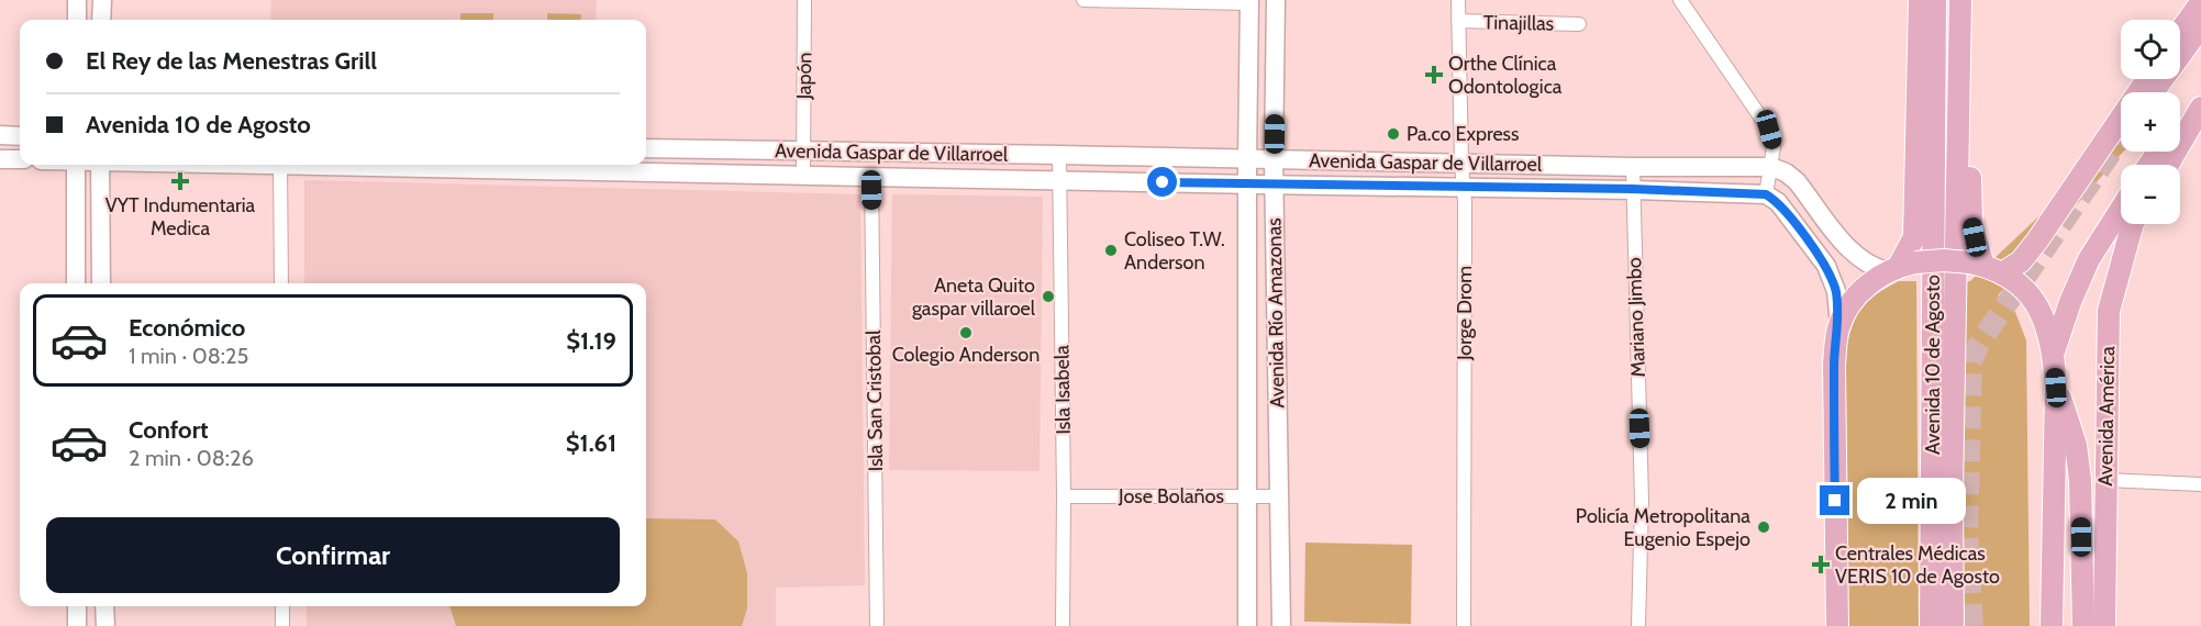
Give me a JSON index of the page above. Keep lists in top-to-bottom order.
{
  "streets": {
    "main road": [
      "Avenida Gaspar de Villarroel",
      "Avenida Río Amazonas",
      "Avenida 10 de Agosto",
      "Avenida América"
    ],
    "street": [
      "Tinajillas",
      "Japón",
      "Jorge Drom",
      "Mariano Jimbo",
      "Isla Isabela",
      "Isla San Cristobal",
      "Jose Bolaños"
    ]
  },
  "crossings": [
    ["Tinajillas", "Jorge Drom"],
    ["Japón", "Avenida Gaspar de Villarroel"],
    ["Avenida Gaspar de Villarroel", "Avenida Río Amazonas"],
    ["Avenida Gaspar de Villarroel", "Jorge Drom"],
    ["Avenida Gaspar de Villarroel", "Mariano Jimbo"],
    ["Avenida Gaspar de Villarroel", "Isla Isabela"],
    ["Avenida Gaspar de Villarroel", "Isla San Cristobal"],
    ["Avenida Río Amazonas", "Jose Bolaños"],
    ["Isla Isabela", "Jose Bolaños"]
  ],
  "places": {
    "health": ["Orthe Clínica Odontologica", "VYT Indumentaria Medica", "Centrales Médicas VERIS 10 de Agosto"],
    "other": [
      "Pa.co Express",
      "Coliseo T.W. Anderson",
      "Aneta Quito gaspar villaroel",
      "Colegio Anderson",
      "Policía Metropolitana Eugenio Espejo"
    ]
  },
  "page": {
    "map_buttons": ["+", "−"],
    "banner": ["El Rey de las Menestras Grill", "Avenida 10 de Agosto"],
    "list": [
      {
        "name": "Económico",
        "note": "1 min · 08:25",
        "value": "$1.19"
      },
      {
        "name": "Confort",
        "note": "2 min · 08:26",
        "value": "$1.61"
      }
    ],
    "bubble": "2 min",
    "buttons": "Confirmar"
  }
}
